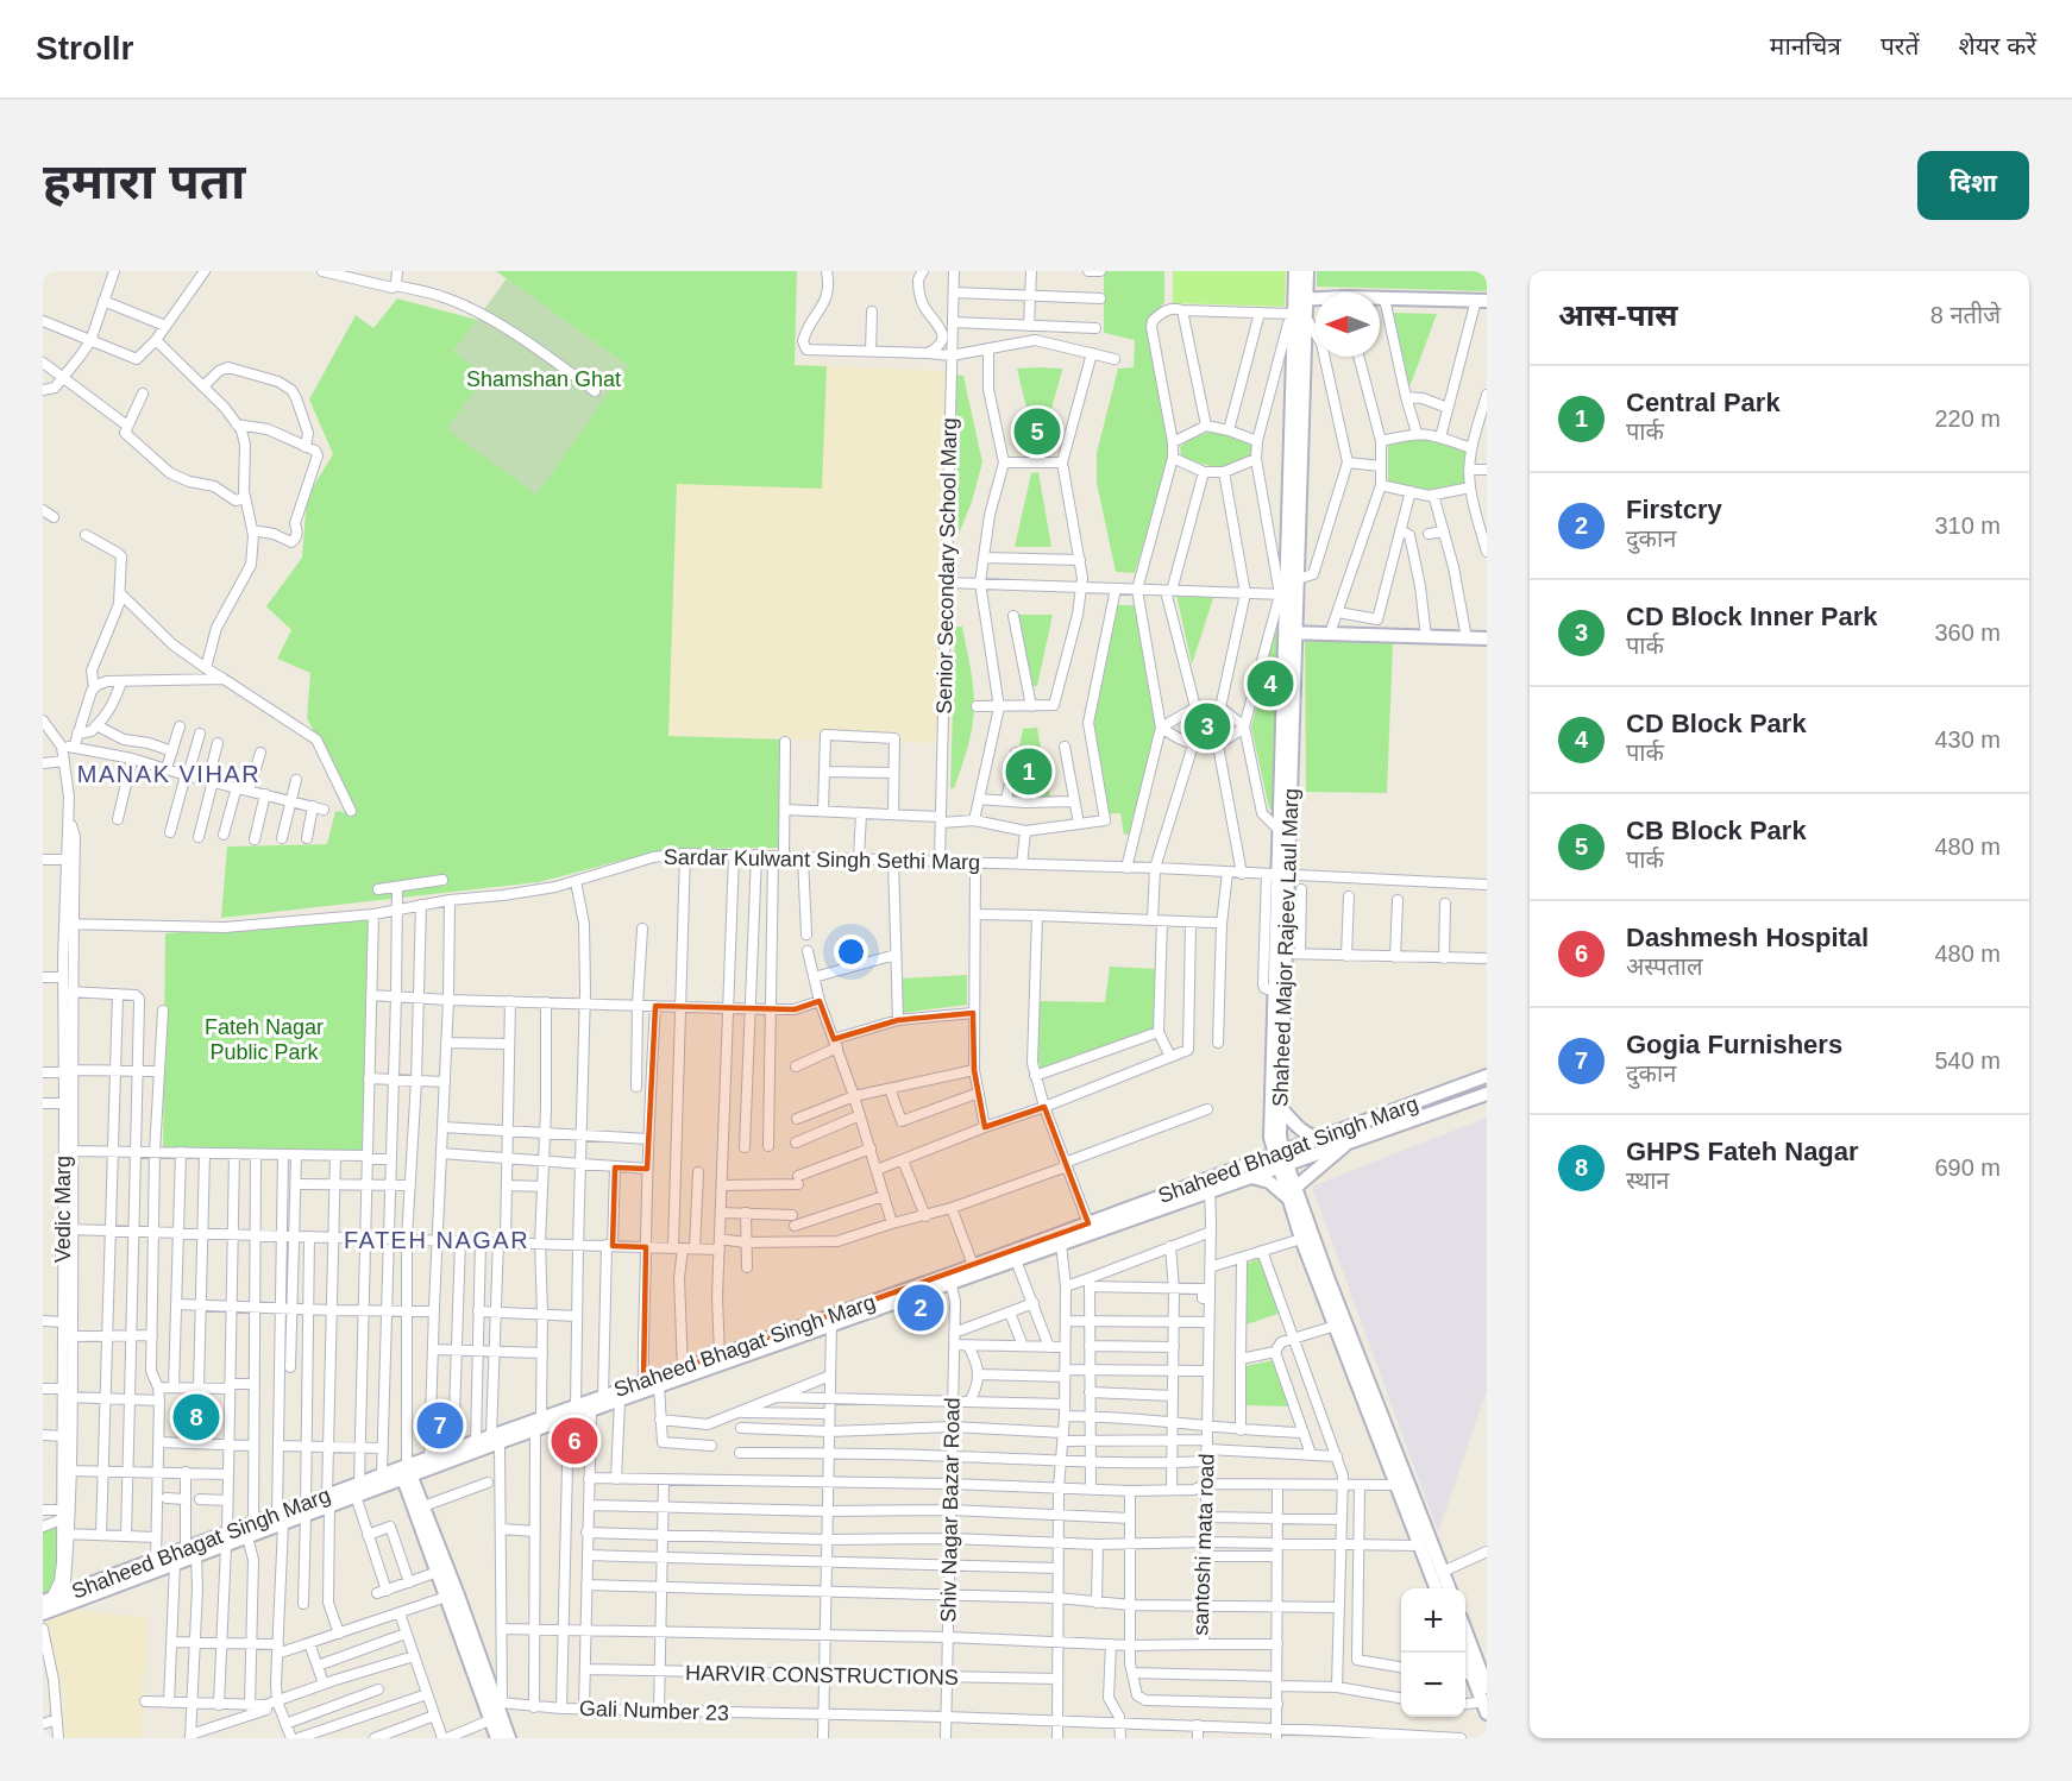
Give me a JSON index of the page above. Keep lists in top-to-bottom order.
{
  "streets": {
    "street": [
      "Senior Secondary School Marg",
      "Sardar Kulwant Singh Sethi Marg",
      "Shaheed Major Rajeev Laul Marg",
      "Shaheed Bhagat Singh Marg",
      "Vedic Marg",
      "Shiv Nagar Bazar Road",
      "santoshi mata road",
      "HARVIR CONSTRUCTIONS",
      "Gali Number 23"
    ]
  },
  "crossings": [
    ["Senior Secondary School Marg", "Sardar Kulwant Singh Sethi Marg"],
    ["Sardar Kulwant Singh Sethi Marg", "Shaheed Major Rajeev Laul Marg"],
    ["Sardar Kulwant Singh Sethi Marg", "Vedic Marg"],
    ["Shaheed Major Rajeev Laul Marg", "Shaheed Bhagat Singh Marg"],
    ["Shaheed Bhagat Singh Marg", "Vedic Marg"],
    ["Shaheed Bhagat Singh Marg", "Shiv Nagar Bazar Road"],
    ["Shaheed Bhagat Singh Marg", "santoshi mata road"],
    ["Shiv Nagar Bazar Road", "santoshi mata road"],
    ["Shiv Nagar Bazar Road", "HARVIR CONSTRUCTIONS"],
    ["Shiv Nagar Bazar Road", "Gali Number 23"]
  ],
  "districts": ["MANAK VIHAR", "FATEH NAGAR"],
  "parks": ["Shamshan Ghat", "Fateh Nagar Public Park"],
  "north": "left",
  "page": {
    "header": "Strollr",
    "nav": ["मानचित्र", "परतें", "शेयर करें"],
    "buttons": "दिशा",
    "title": "हमारा पता",
    "heading": ["आस-पास", "8 नतीजे"],
    "list": [
      {
        "mark": "1",
        "name": "Central Park",
        "note": "पार्क",
        "value": "220 m"
      },
      {
        "mark": "2",
        "name": "Firstcry",
        "note": "दुकान",
        "value": "310 m"
      },
      {
        "mark": "3",
        "name": "CD Block Inner Park",
        "note": "पार्क",
        "value": "360 m"
      },
      {
        "mark": "4",
        "name": "CD Block Park",
        "note": "पार्क",
        "value": "430 m"
      },
      {
        "mark": "5",
        "name": "CB Block Park",
        "note": "पार्क",
        "value": "480 m"
      },
      {
        "mark": "6",
        "name": "Dashmesh Hospital",
        "note": "अस्पताल",
        "value": "480 m"
      },
      {
        "mark": "7",
        "name": "Gogia Furnishers",
        "note": "दुकान",
        "value": "540 m"
      },
      {
        "mark": "8",
        "name": "GHPS Fateh Nagar",
        "note": "स्थान",
        "value": "690 m"
      }
    ],
    "pins": [
      "5",
      "4",
      "3",
      "1",
      "2",
      "8",
      "7",
      "6"
    ],
    "map_buttons": ["+", "−"]
  }
}
